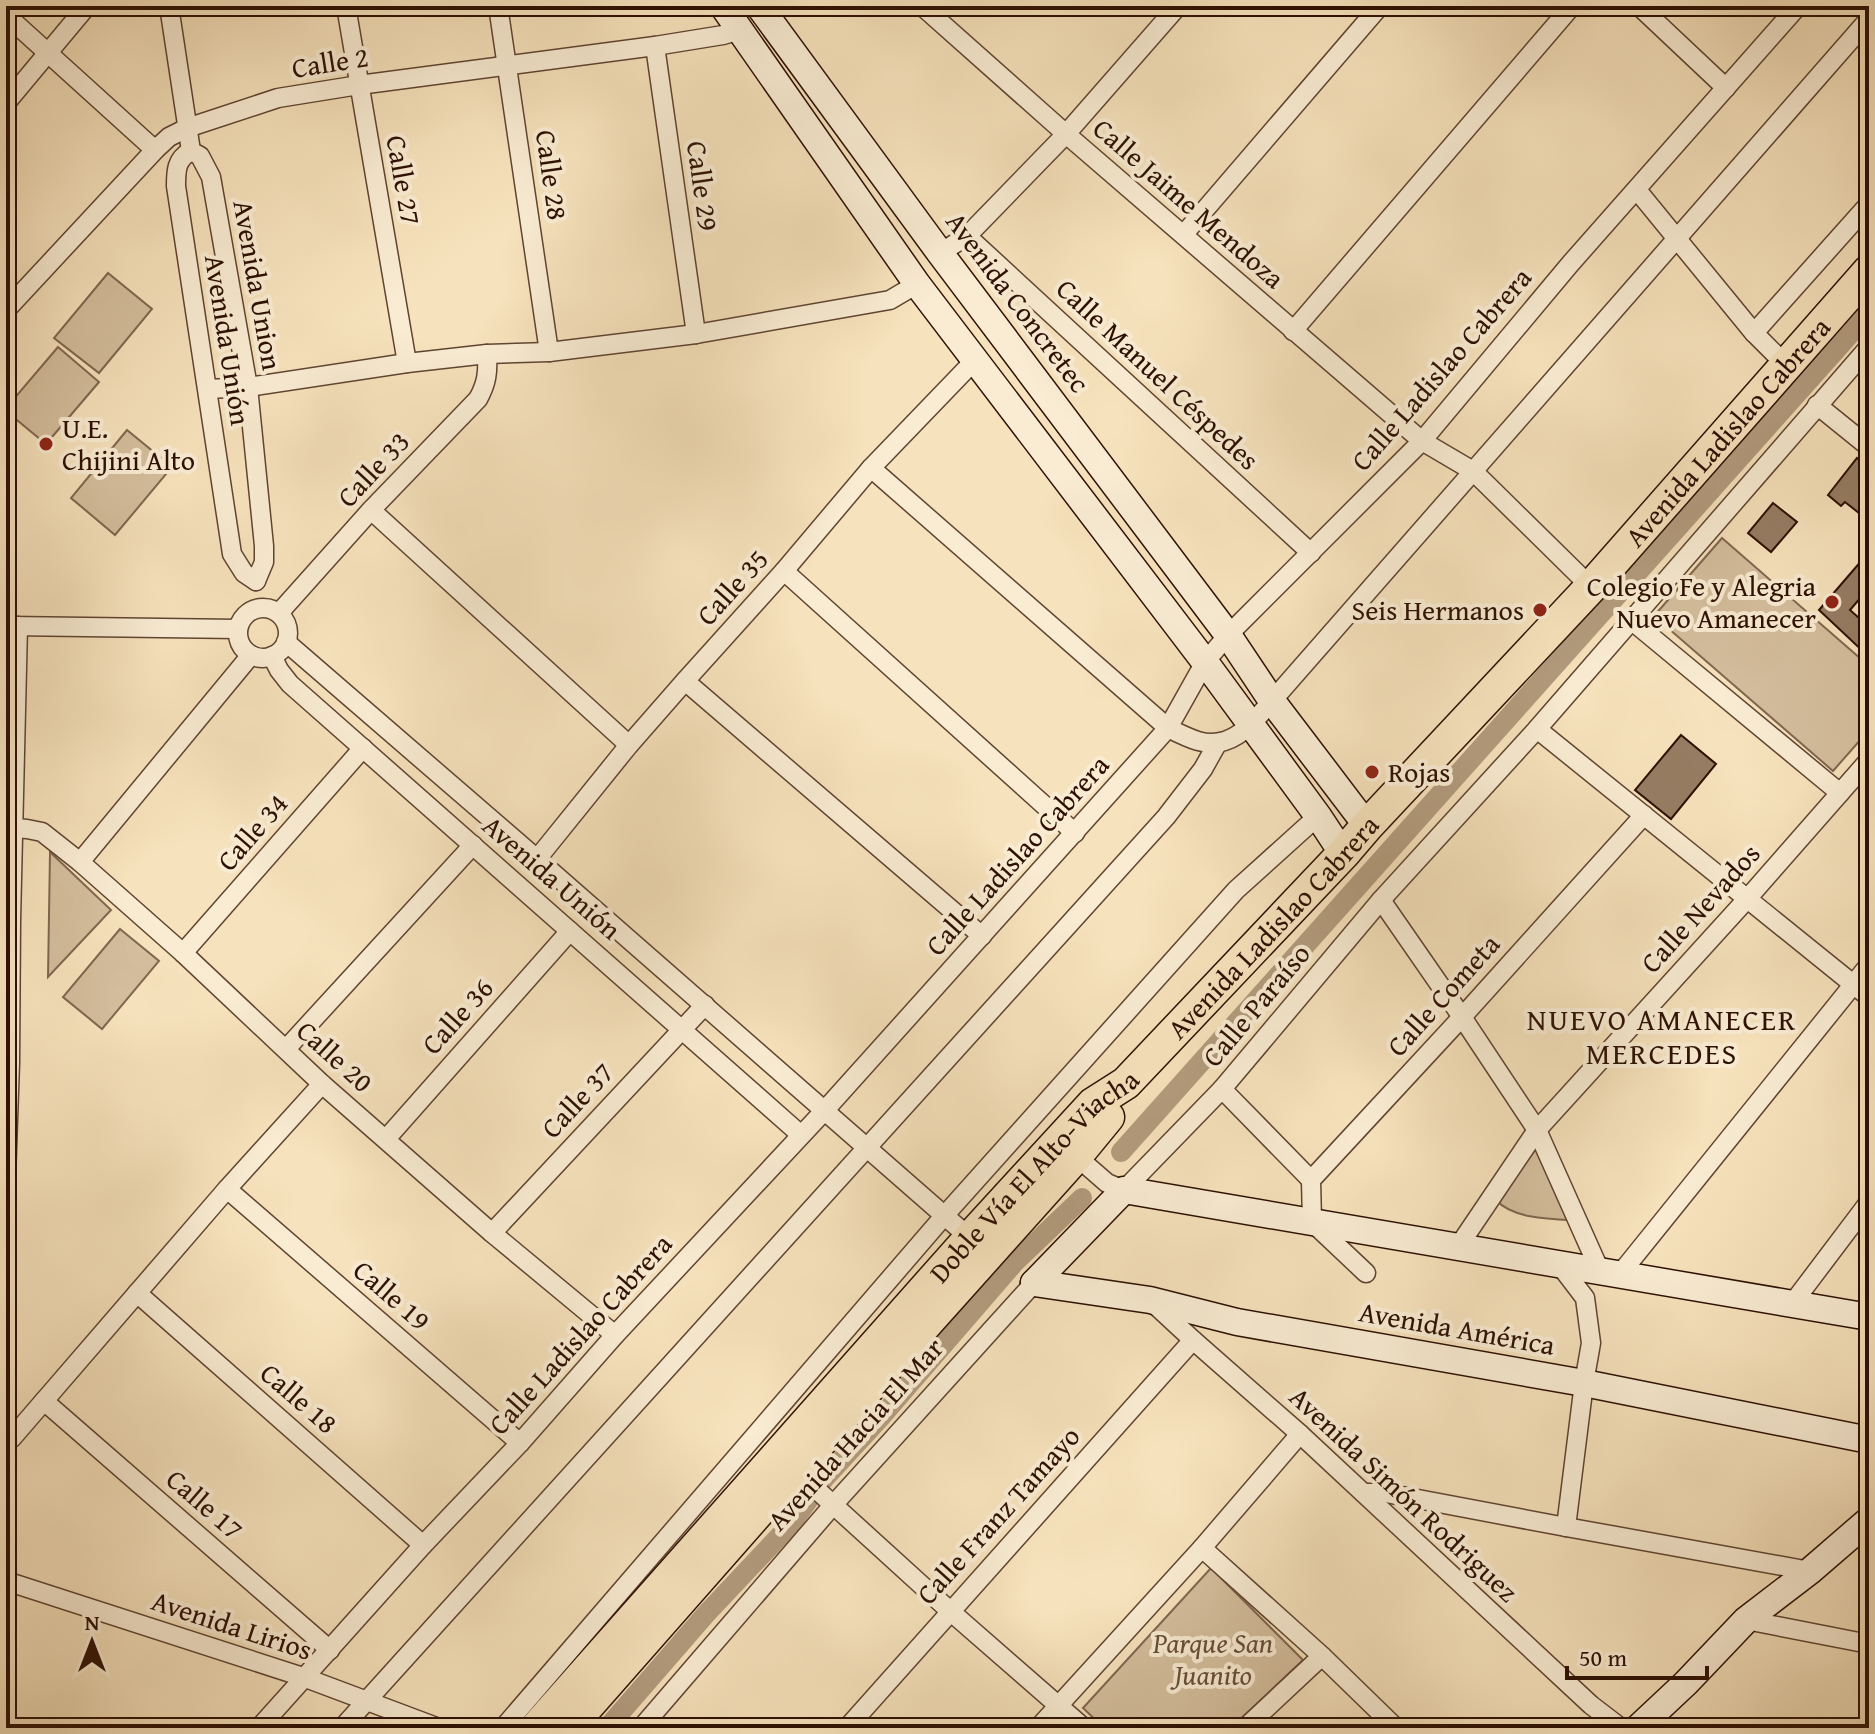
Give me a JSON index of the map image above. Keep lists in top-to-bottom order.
{
  "streets": {
    "highway": ["Avenida Ladislao Cabrera", "Doble Vía El Alto-Viacha"],
    "street": [
      "Calle 2",
      "Calle 28",
      "Calle 27",
      "Calle 29",
      "Calle Jaime Mendoza",
      "Avenida Union",
      "Avenida Concretec",
      "Avenida Unión",
      "Calle Ladislao Cabrera",
      "Calle Manuel Céspedes",
      "Calle 33",
      "Calle 35",
      "Calle 34",
      "Calle Nevados",
      "Calle Cometa",
      "Calle Paraíso",
      "Calle 36",
      "Calle 20",
      "Calle 37",
      "Calle 19",
      "Avenida América",
      "Calle 18",
      "Avenida Hacia El Mar",
      "Avenida Simón Rodriguez",
      "Calle 17",
      "Calle Franz Tamayo",
      "Avenida Lirios"
    ]
  },
  "crossings": [
    ["Calle 2", "Calle 28"],
    ["Calle 2", "Calle 27"],
    ["Calle 2", "Calle 29"],
    ["Calle 2", "Avenida Union"],
    ["Calle Jaime Mendoza", "Calle Ladislao Cabrera"],
    ["Calle Jaime Mendoza", "Avenida Ladislao Cabrera"],
    ["Avenida Union", "Avenida Unión"],
    ["Avenida Union", "Calle 33"],
    ["Avenida Concretec", "Calle Ladislao Cabrera"],
    ["Avenida Concretec", "Avenida Ladislao Cabrera"],
    ["Avenida Unión", "Calle Ladislao Cabrera"],
    ["Avenida Unión", "Calle 33"],
    ["Avenida Unión", "Calle 34"],
    ["Avenida Unión", "Calle 36"],
    ["Avenida Unión", "Calle 37"],
    ["Calle Ladislao Cabrera", "Calle Manuel Céspedes"],
    ["Calle Ladislao Cabrera", "Calle 20"],
    ["Calle Ladislao Cabrera", "Calle 19"],
    ["Calle Ladislao Cabrera", "Calle 18"],
    ["Calle Ladislao Cabrera", "Calle 17"],
    ["Calle Ladislao Cabrera", "Avenida Lirios"],
    ["Avenida Ladislao Cabrera", "Doble Vía El Alto-Viacha"],
    ["Calle 34", "Calle 20"],
    ["Calle Paraíso", "Avenida Hacia El Mar"],
    ["Calle 36", "Calle 20"],
    ["Calle 20", "Calle 37"],
    ["Avenida América", "Avenida Hacia El Mar"],
    ["Avenida América", "Avenida Simón Rodriguez"],
    ["Avenida Simón Rodriguez", "Calle Franz Tamayo"]
  ],
  "districts": ["NUEVO AMANECER MERCEDES"],
  "parks": ["Parque San Juanito"],
  "places": [
    "U.E. Chijini Alto",
    "Colegio Fe y Alegria Nuevo Amanecer",
    "Seis Hermanos",
    "Rojas"
  ],
  "scale_bar": "50 m",
  "north": "top"
}
